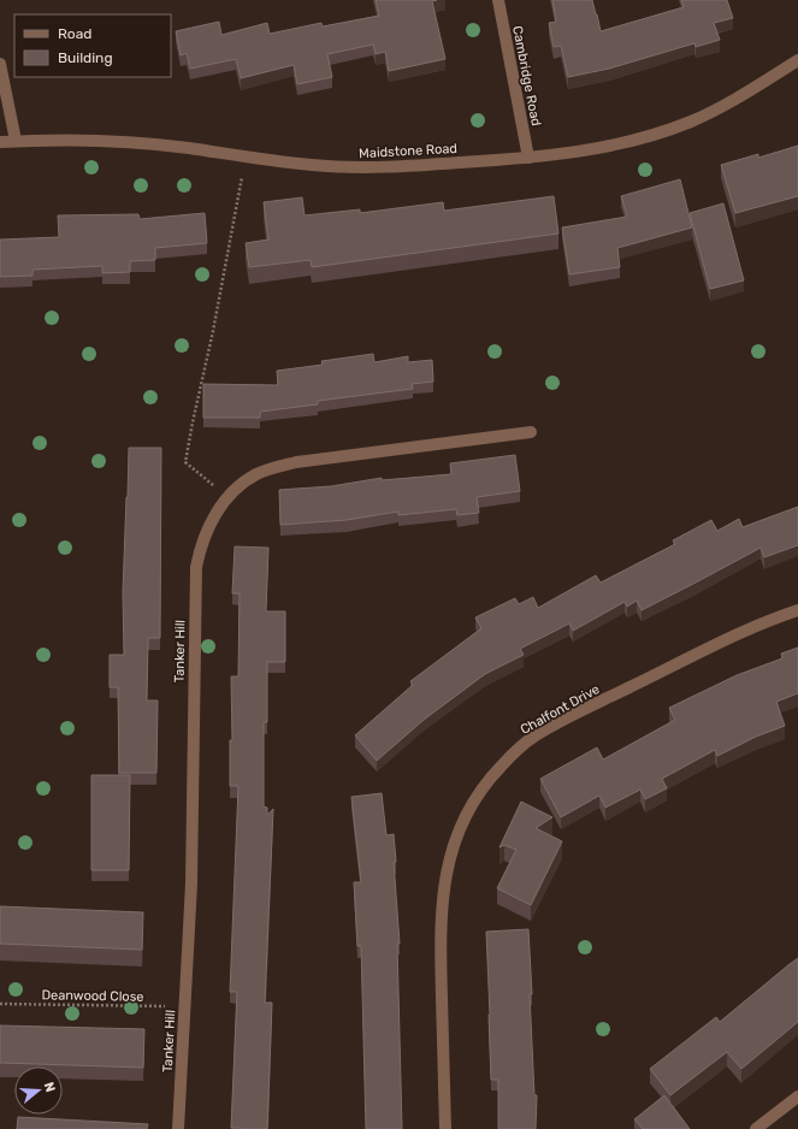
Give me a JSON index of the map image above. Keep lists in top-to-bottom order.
{
  "streets": {
    "street": [
      "Cambridge Road",
      "Maidstone Road",
      "Tanker Hill",
      "Chalfont Drive"
    ],
    "path": ["Deanwood Close"]
  },
  "crossings": [
    ["Cambridge Road", "Maidstone Road"],
    ["Tanker Hill", "Deanwood Close"]
  ],
  "legend": ["Road", "Building"],
  "north": "right"
}
